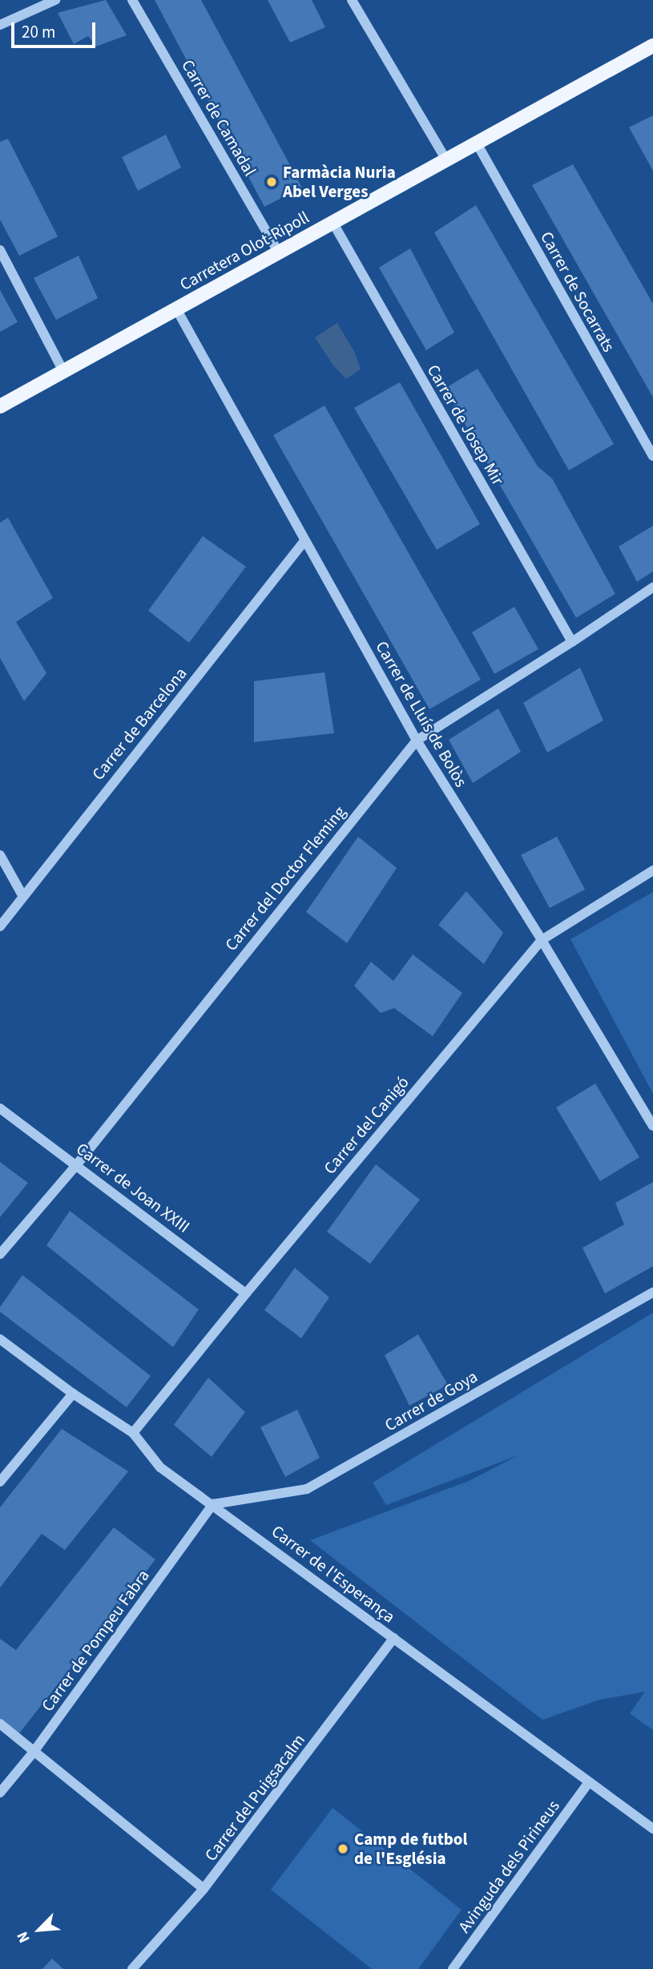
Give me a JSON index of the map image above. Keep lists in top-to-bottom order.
{
  "streets": {
    "main road": ["Carretera Olot-Ripoll"],
    "street": [
      "Carrer de Camadal",
      "Carrer de Socarrats",
      "Carrer de Josep Mir",
      "Carrer de Lluís de Bolòs",
      "Carrer de Barcelona",
      "Carrer del Doctor Fleming",
      "Carrer del Canigó",
      "Carrer de Joan XXIII",
      "Carrer de Goya",
      "Carrer de l'Esperança",
      "Carrer de Pompeu Fabra",
      "Carrer del Puigsacalm",
      "Avinguda dels Pirineus"
    ]
  },
  "crossings": [
    ["Carrer de Camadal", "Carretera Olot-Ripoll"],
    ["Carretera Olot-Ripoll", "Carrer de Socarrats"],
    ["Carretera Olot-Ripoll", "Carrer de Josep Mir"],
    ["Carretera Olot-Ripoll", "Carrer de Lluís de Bolòs"],
    ["Carrer de Josep Mir", "Carrer del Doctor Fleming"],
    ["Carrer de Lluís de Bolòs", "Carrer de Barcelona"],
    ["Carrer de Lluís de Bolòs", "Carrer del Doctor Fleming"],
    ["Carrer de Lluís de Bolòs", "Carrer del Canigó"],
    ["Carrer del Doctor Fleming", "Carrer de Joan XXIII"],
    ["Carrer del Canigó", "Carrer de Joan XXIII"],
    ["Carrer del Canigó", "Carrer de l'Esperança"],
    ["Carrer de Goya", "Carrer de l'Esperança"],
    ["Carrer de Goya", "Carrer de Pompeu Fabra"],
    ["Carrer de l'Esperança", "Carrer de Pompeu Fabra"],
    ["Carrer de l'Esperança", "Carrer del Puigsacalm"],
    ["Carrer de l'Esperança", "Avinguda dels Pirineus"]
  ],
  "places": ["Farmàcia Nuria Abel Verges", "Camp de futbol de l'Església"],
  "scale_bar": "20 m",
  "north": "bottom left"
}
